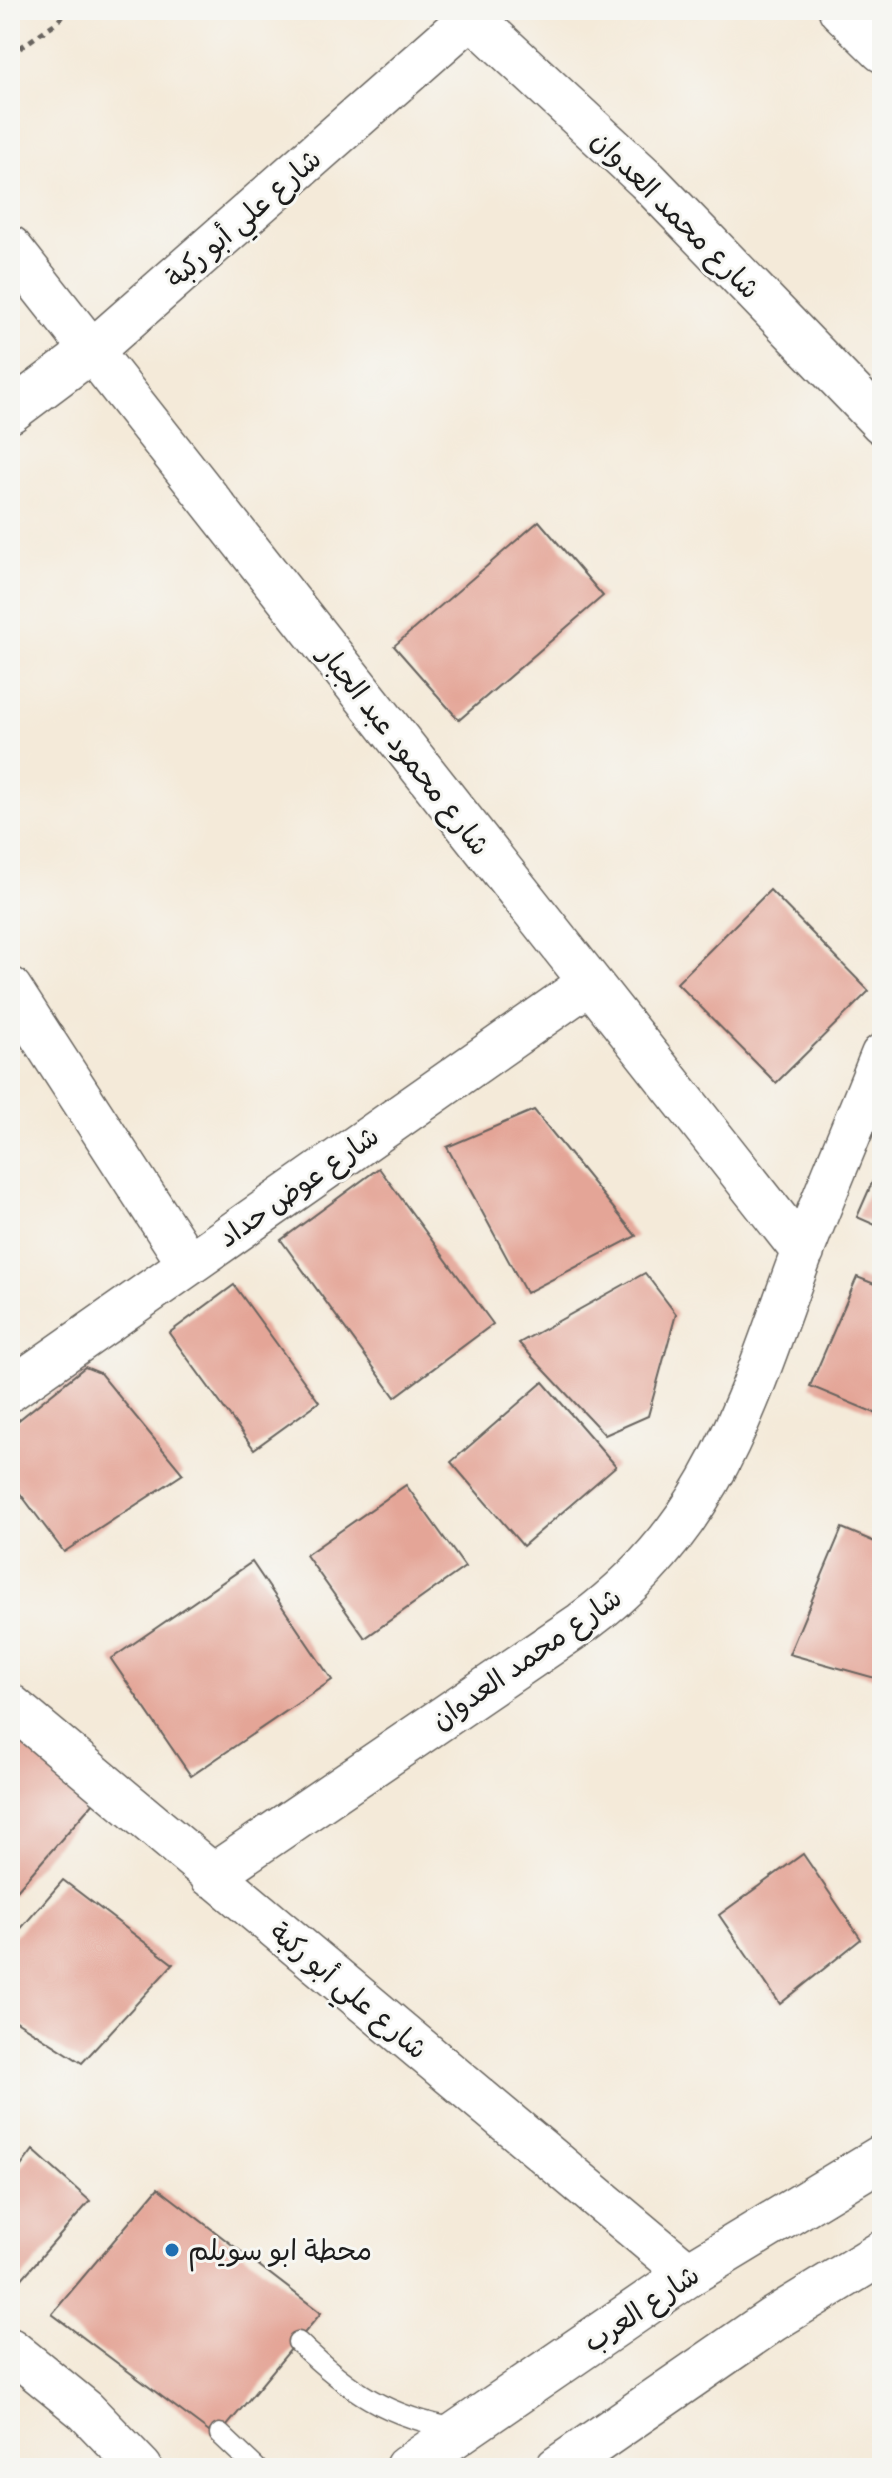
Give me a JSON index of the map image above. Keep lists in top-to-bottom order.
{
  "streets": {
    "main road": ["شارع العرب"],
    "street": [
      "شارع محمد العدوان",
      "شارع علي أبو ركبة",
      "شارع محمود عبد الجبار",
      "شارع عوض حداد"
    ]
  },
  "crossings": [
    ["شارع محمد العدوان", "شارع علي أبو ركبة"],
    ["شارع محمد العدوان", "شارع محمود عبد الجبار"],
    ["شارع علي أبو ركبة", "شارع محمود عبد الجبار"],
    ["شارع علي أبو ركبة", "شارع العرب"],
    ["شارع محمود عبد الجبار", "شارع عوض حداد"]
  ],
  "places": ["محطة ابو سويلم"]
}
